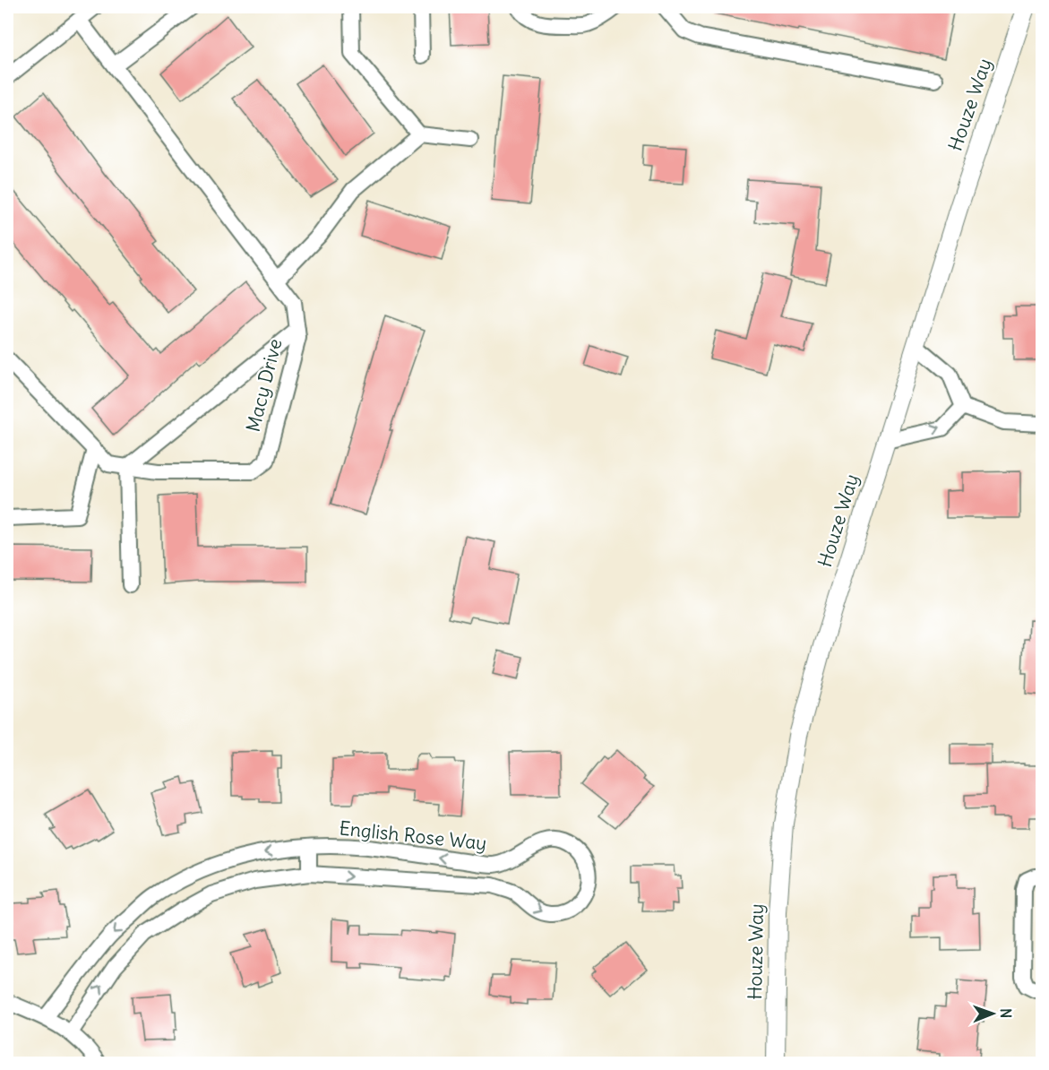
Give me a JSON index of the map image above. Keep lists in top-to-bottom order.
{
  "streets": {
    "street": ["Houze Way", "Macy Drive", "English Rose Way"]
  },
  "north": "right"
}
